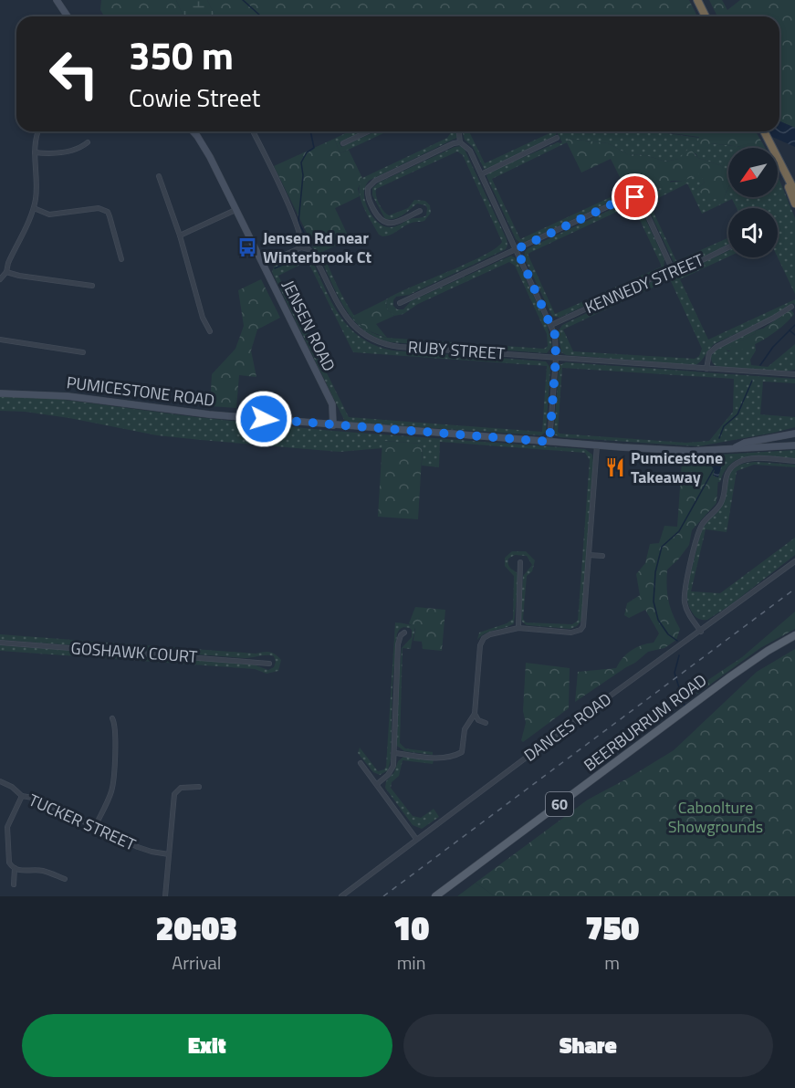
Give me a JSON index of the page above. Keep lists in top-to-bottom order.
{
  "streets": {
    "main road": [
      "JENSEN ROAD",
      "PUMICESTONE ROAD",
      "BEERBURRUM ROAD",
      "60"
    ],
    "street": [
      "KENNEDY STREET",
      "RUBY STREET",
      "GOSHAWK COURT",
      "DANCES ROAD",
      "TUCKER STREET"
    ]
  },
  "crossings": [
    ["JENSEN ROAD", "PUMICESTONE ROAD"]
  ],
  "parks": ["Caboolture Showgrounds"],
  "places": {
    "bus stop": ["Jensen Rd near Winterbrook Ct"],
    "restaurant": ["Pumicestone Takeaway"]
  },
  "north": "bottom left",
  "page": {
    "turn": ["350 m", "Cowie Street"],
    "eta": [
      "20:03",
      "Arrival",
      "10",
      "min",
      "750",
      "m"
    ],
    "buttons": ["Exit", "Share"]
  }
}
